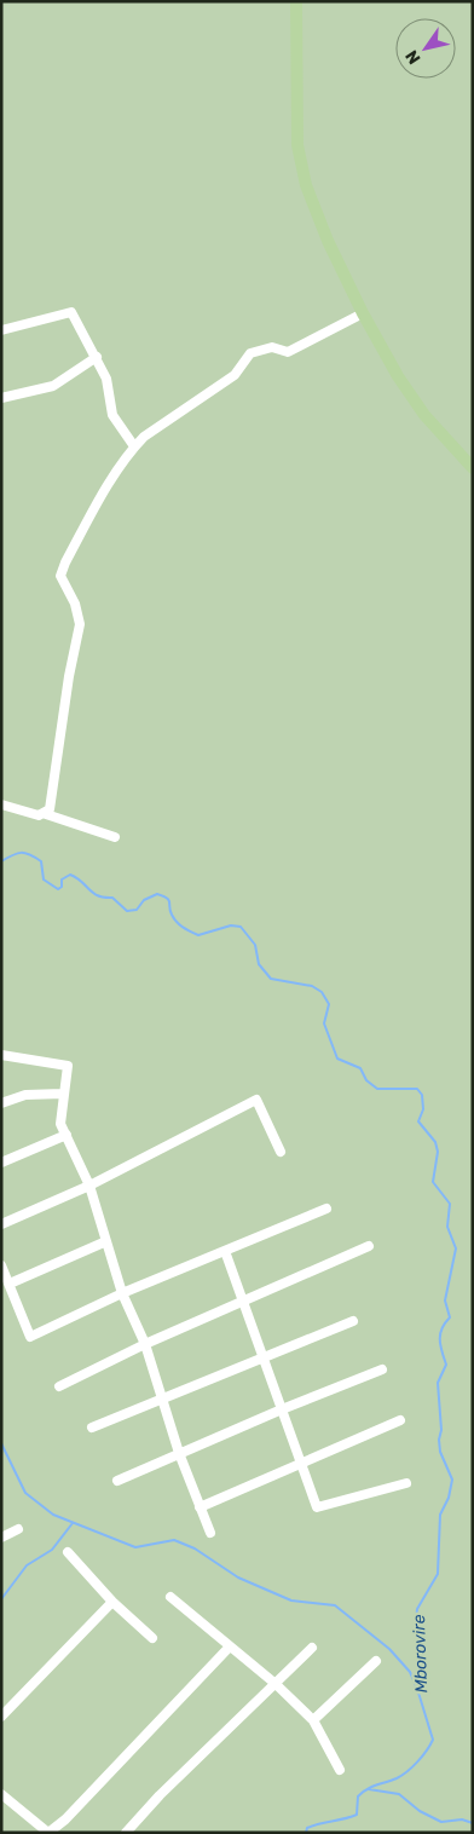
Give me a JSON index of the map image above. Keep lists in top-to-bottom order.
{
  "water": ["Mborovire"],
  "north": "bottom left"
}
